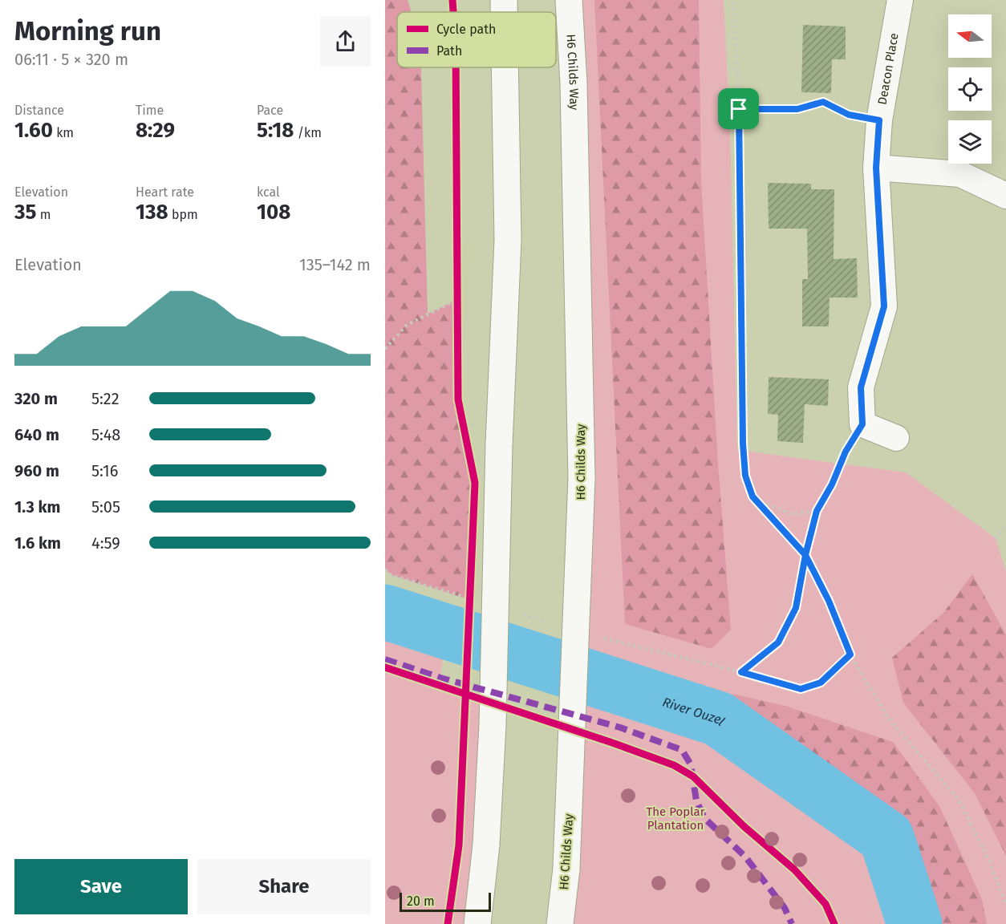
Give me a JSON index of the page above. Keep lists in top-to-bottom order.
{
  "streets": {
    "street": ["Deacon Place", "H6 Childs Way"]
  },
  "water": ["River Ouzel"],
  "parks": ["The Poplar Plantation"],
  "legend": ["Cycle path", "Path"],
  "scale_bar": "20 m",
  "north": "left",
  "page": {
    "heading": ["Morning run", "06:11 · 5 × 320 m"],
    "stats": [
      ["Distance", "1.60 km"],
      ["Time", "8:29"],
      ["Pace", "5:18 /km"],
      ["Elevation", "35 m"],
      ["Heart rate", "138 bpm"],
      ["kcal", "108"]
    ],
    "chart": ["Elevation", "135–142 m"],
    "list": [
      {
        "name": "320 m",
        "note": "5:22"
      },
      {
        "name": "640 m",
        "note": "5:48"
      },
      {
        "name": "960 m",
        "note": "5:16"
      },
      {
        "name": "1.3 km",
        "note": "5:05"
      },
      {
        "name": "1.6 km",
        "note": "4:59"
      }
    ],
    "buttons": ["Save", "Share"],
    "scale": "20 m"
  }
}
